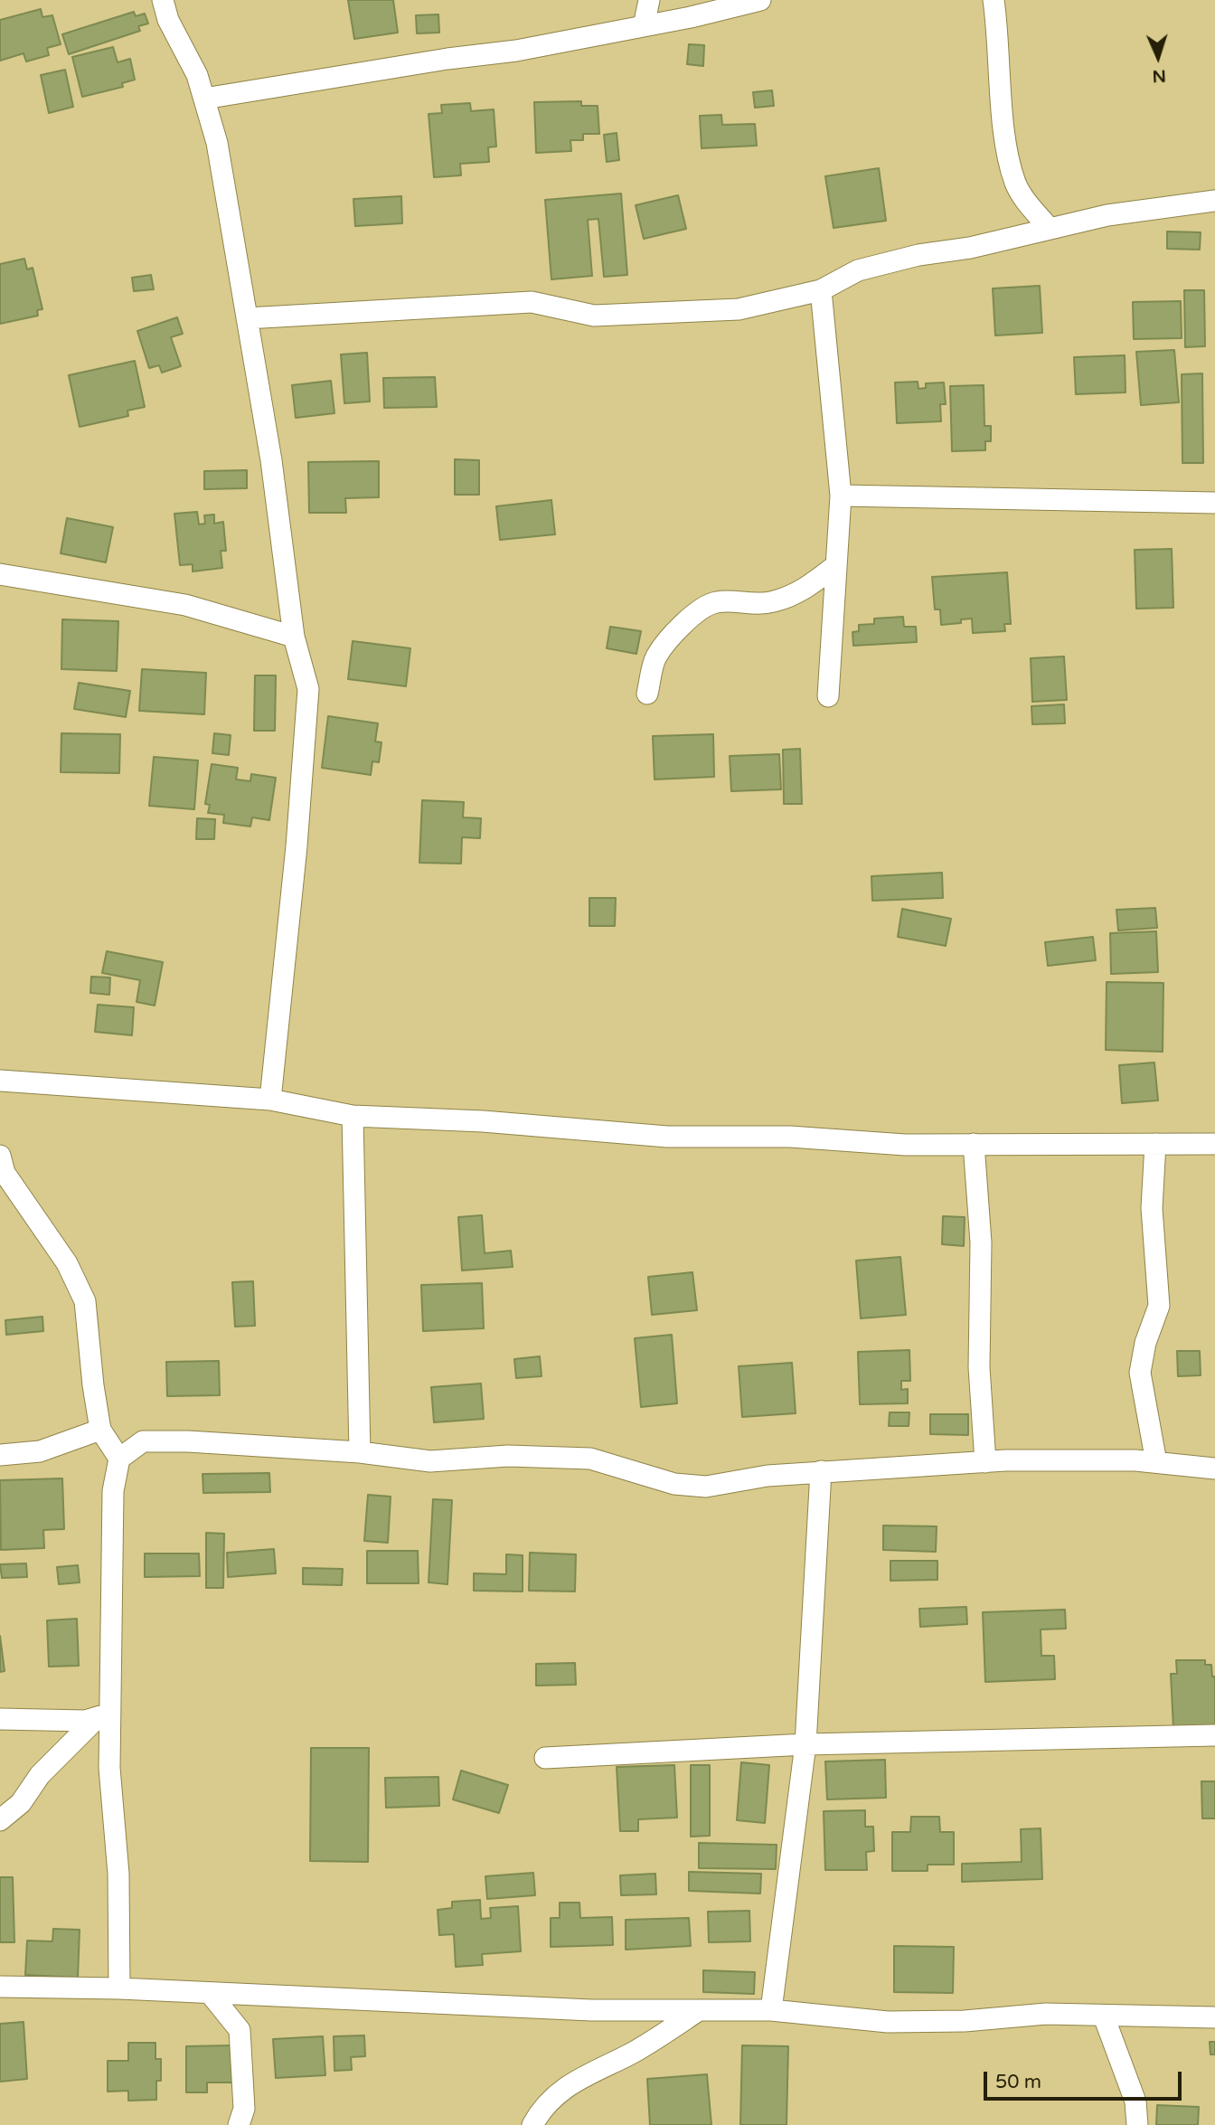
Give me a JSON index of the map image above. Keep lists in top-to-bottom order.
{
  "scale_bar": "50 m",
  "north": "bottom"
}
